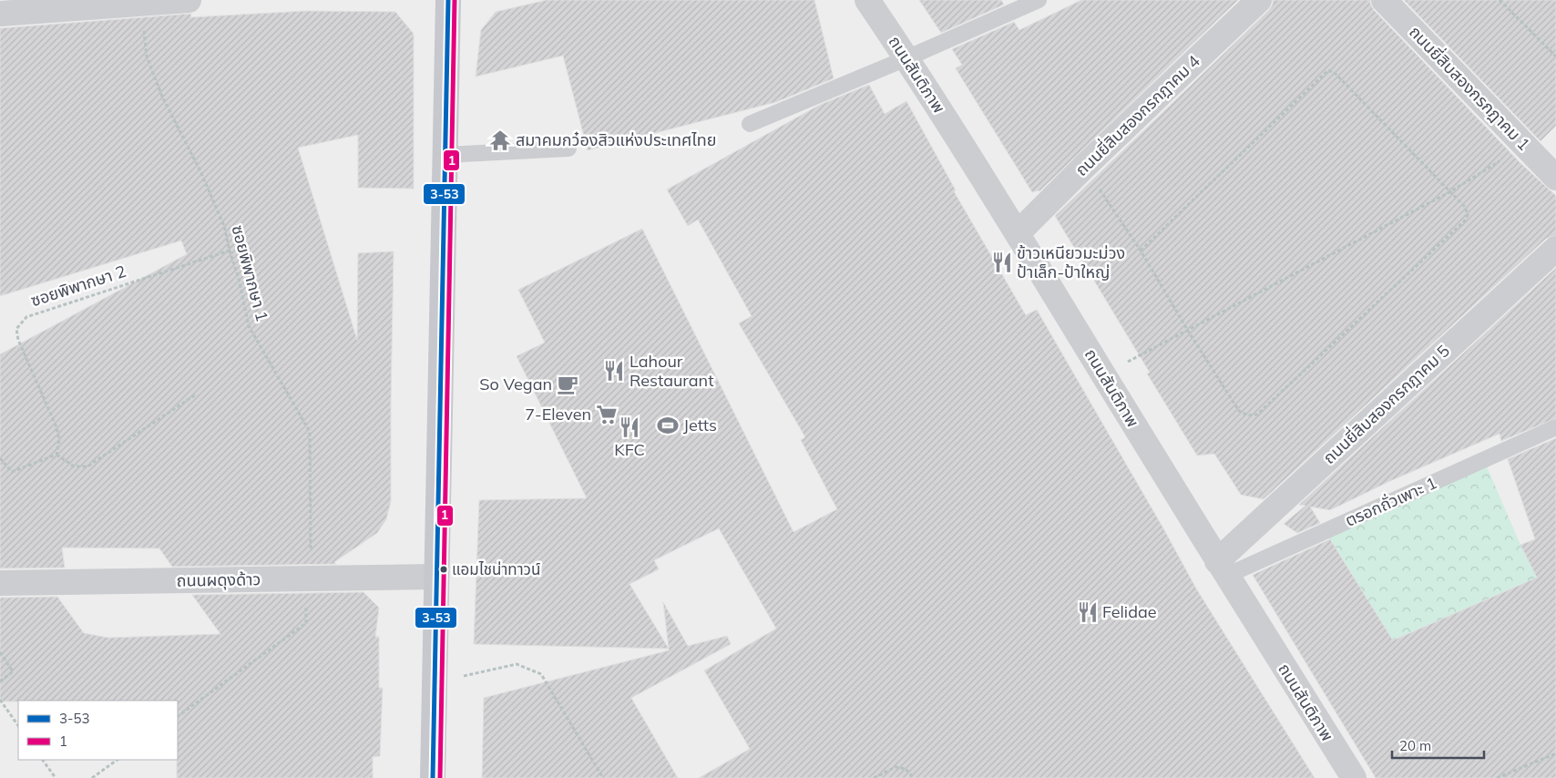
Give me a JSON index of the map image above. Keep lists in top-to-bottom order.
{
  "streets": {
    "street": [
      "ถนนสันติภาพ",
      "ถนนยี่สิบสองกรกฎาคม 1",
      "ถนนยี่สิบสองกรกฎาคม 4",
      "ถนนยี่สิบสองกรกฎาคม 5",
      "ถนนผดุงด้าว"
    ],
    "lane": ["ตรอกถั่วเพาะ 1"],
    "path": ["ซอยพิพากษา 1", "ซอยพิพากษา 2"]
  },
  "crossings": [
    ["ถนนสันติภาพ", "ถนนยี่สิบสองกรกฎาคม 4"],
    ["ถนนสันติภาพ", "ถนนยี่สิบสองกรกฎาคม 5"],
    ["ถนนสันติภาพ", "ตรอกถั่วเพาะ 1"],
    ["ซอยพิพากษา 1", "ซอยพิพากษา 2"],
    ["ซอยพิพากษา 1", "ถนนผดุงด้าว"],
    ["ถนนยี่สิบสองกรกฎาคม 5", "ตรอกถั่วเพาะ 1"]
  ],
  "places": {
    "temple": ["สมาคมกว๋องสิวแห่งประเทศไทย"],
    "restaurant": [
      "ข้าวเหนียวมะม่วง ป้าเล็ก-ป้าใหญ่",
      "Lahour Restaurant",
      "KFC",
      "Felidae"
    ],
    "cafe": ["So Vegan"],
    "supermarket": ["7-Eleven"],
    "sports": ["Jetts"],
    "other": ["แอมไชน่าทาวน์"]
  },
  "lines": ["transit line 3-53", "transit line 1"],
  "legend": ["3-53", "1"],
  "scale_bar": "20 m"
}
